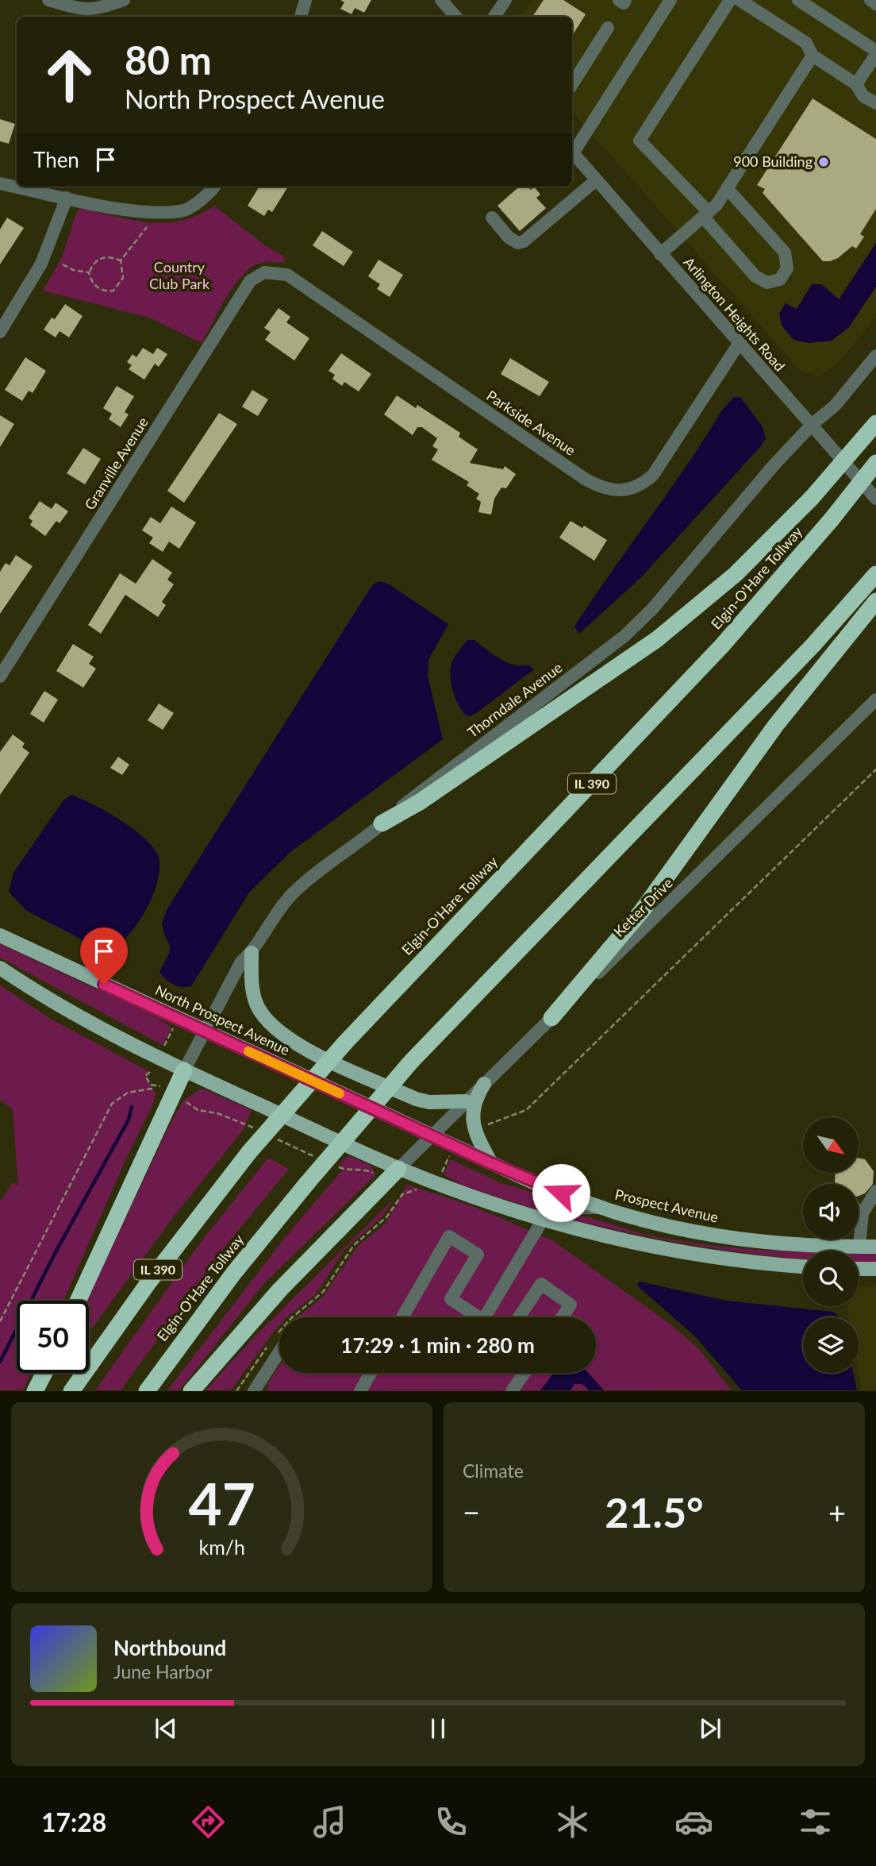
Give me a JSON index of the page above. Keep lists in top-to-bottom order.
{
  "streets": {
    "highway": ["Elgin-O'Hare Tollway", "IL 390"],
    "main road": ["North Prospect Avenue", "Prospect Avenue"],
    "street": [
      "Arlington Heights Road",
      "Parkside Avenue",
      "Granville Avenue",
      "Thorndale Avenue",
      "Ketter Drive"
    ]
  },
  "crossings": [
    ["Arlington Heights Road", "Parkside Avenue"],
    ["Arlington Heights Road", "Thorndale Avenue"],
    ["Parkside Avenue", "Granville Avenue"],
    ["Thorndale Avenue", "North Prospect Avenue"],
    ["Ketter Drive", "North Prospect Avenue"],
    ["Ketter Drive", "Prospect Avenue"],
    ["North Prospect Avenue", "Prospect Avenue"]
  ],
  "parks": ["Country Club Park"],
  "places": ["900 Building"],
  "north": "bottom right",
  "page": {
    "turn": ["80 m", "North Prospect Avenue"],
    "then": "Then",
    "limit": "50",
    "trip": "17:29 · 1 min · 280 m",
    "tile": "Climate",
    "heat": ["−", "21.5°", "+"],
    "song": ["Northbound", "June Harbor"],
    "tabs": "17:28",
    "gauge": ["47", "km/h"]
  }
}
